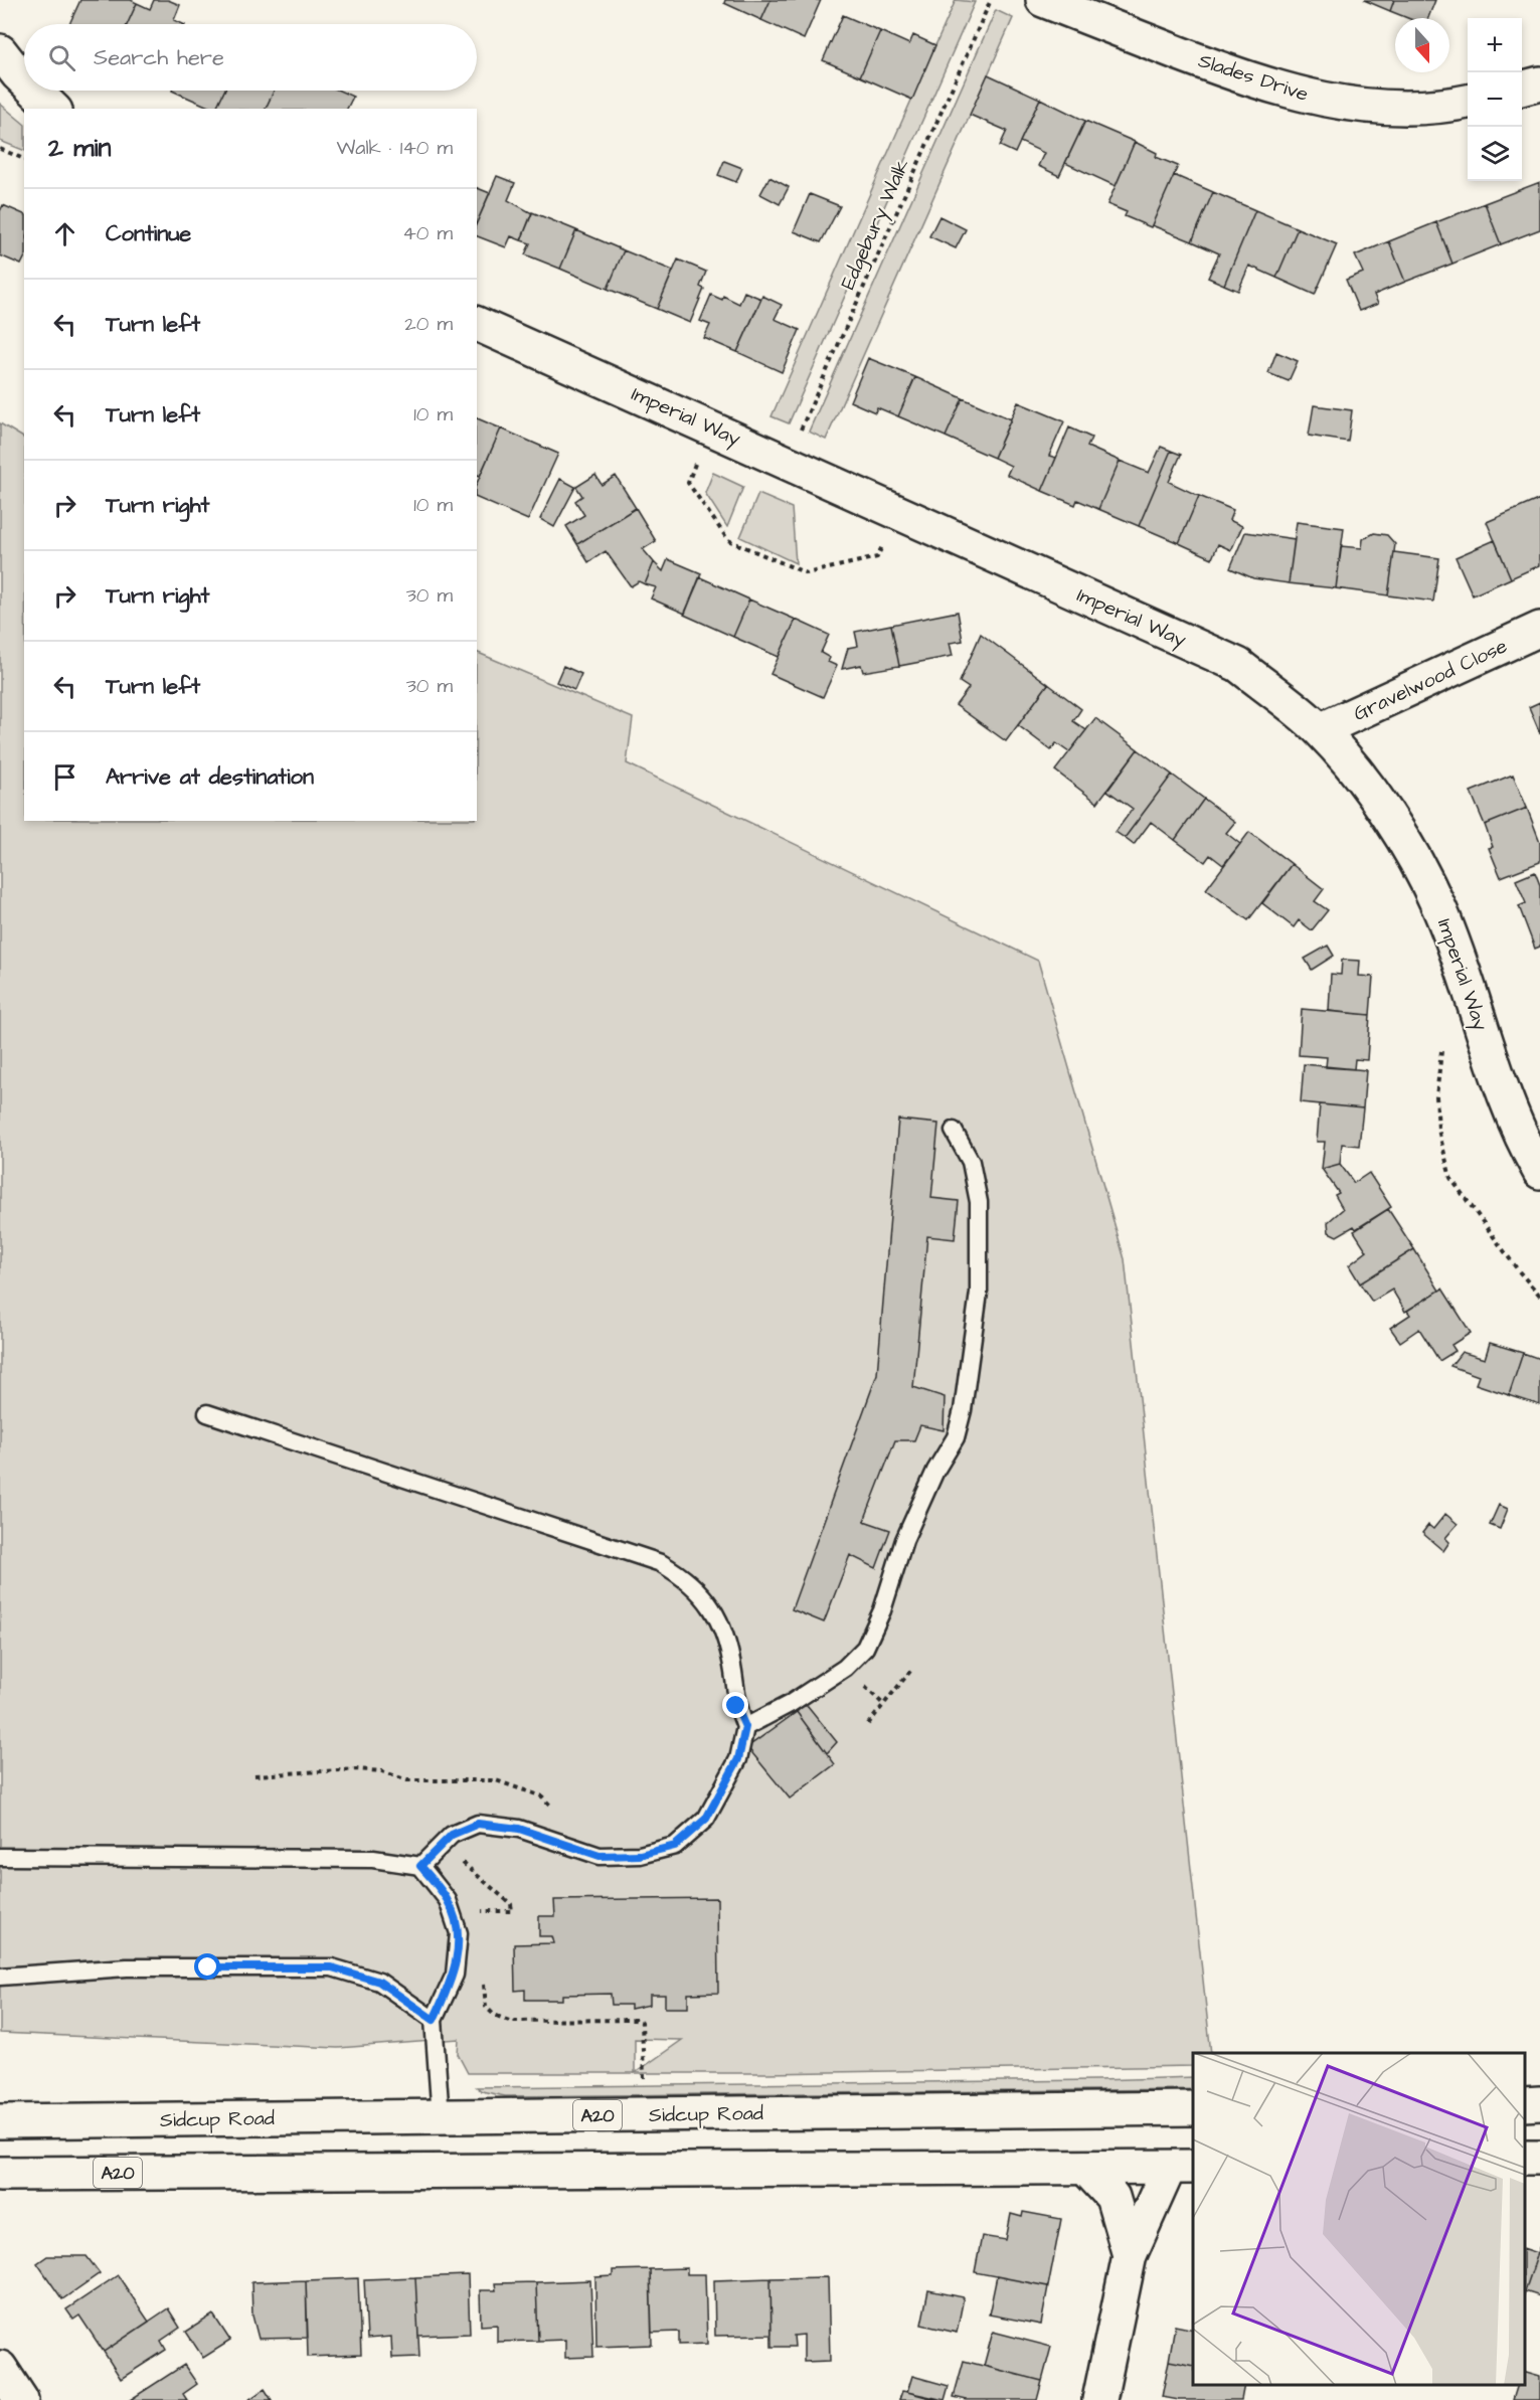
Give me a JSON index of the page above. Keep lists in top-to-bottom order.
{
  "streets": {
    "main road": [
      "Slades Drive",
      "Imperial Way",
      "Gravelwood Close",
      "Sidcup Road",
      "A20"
    ],
    "path": ["Edgebury Walk"]
  },
  "crossings": [
    ["Edgebury Walk", "Imperial Way"],
    ["Imperial Way", "Gravelwood Close"]
  ],
  "north": "bottom",
  "page": {
    "map_buttons": ["+", "−"],
    "search": "Search here",
    "heading": ["2 min", "Walk · 140 m"],
    "list": [
      ["Continue", "40 m"],
      ["Turn left", "20 m"],
      ["Turn left", "10 m"],
      ["Turn right", "10 m"],
      ["Turn right", "30 m"],
      ["Turn left", "30 m"],
      "Arrive at destination"
    ]
  }
}
